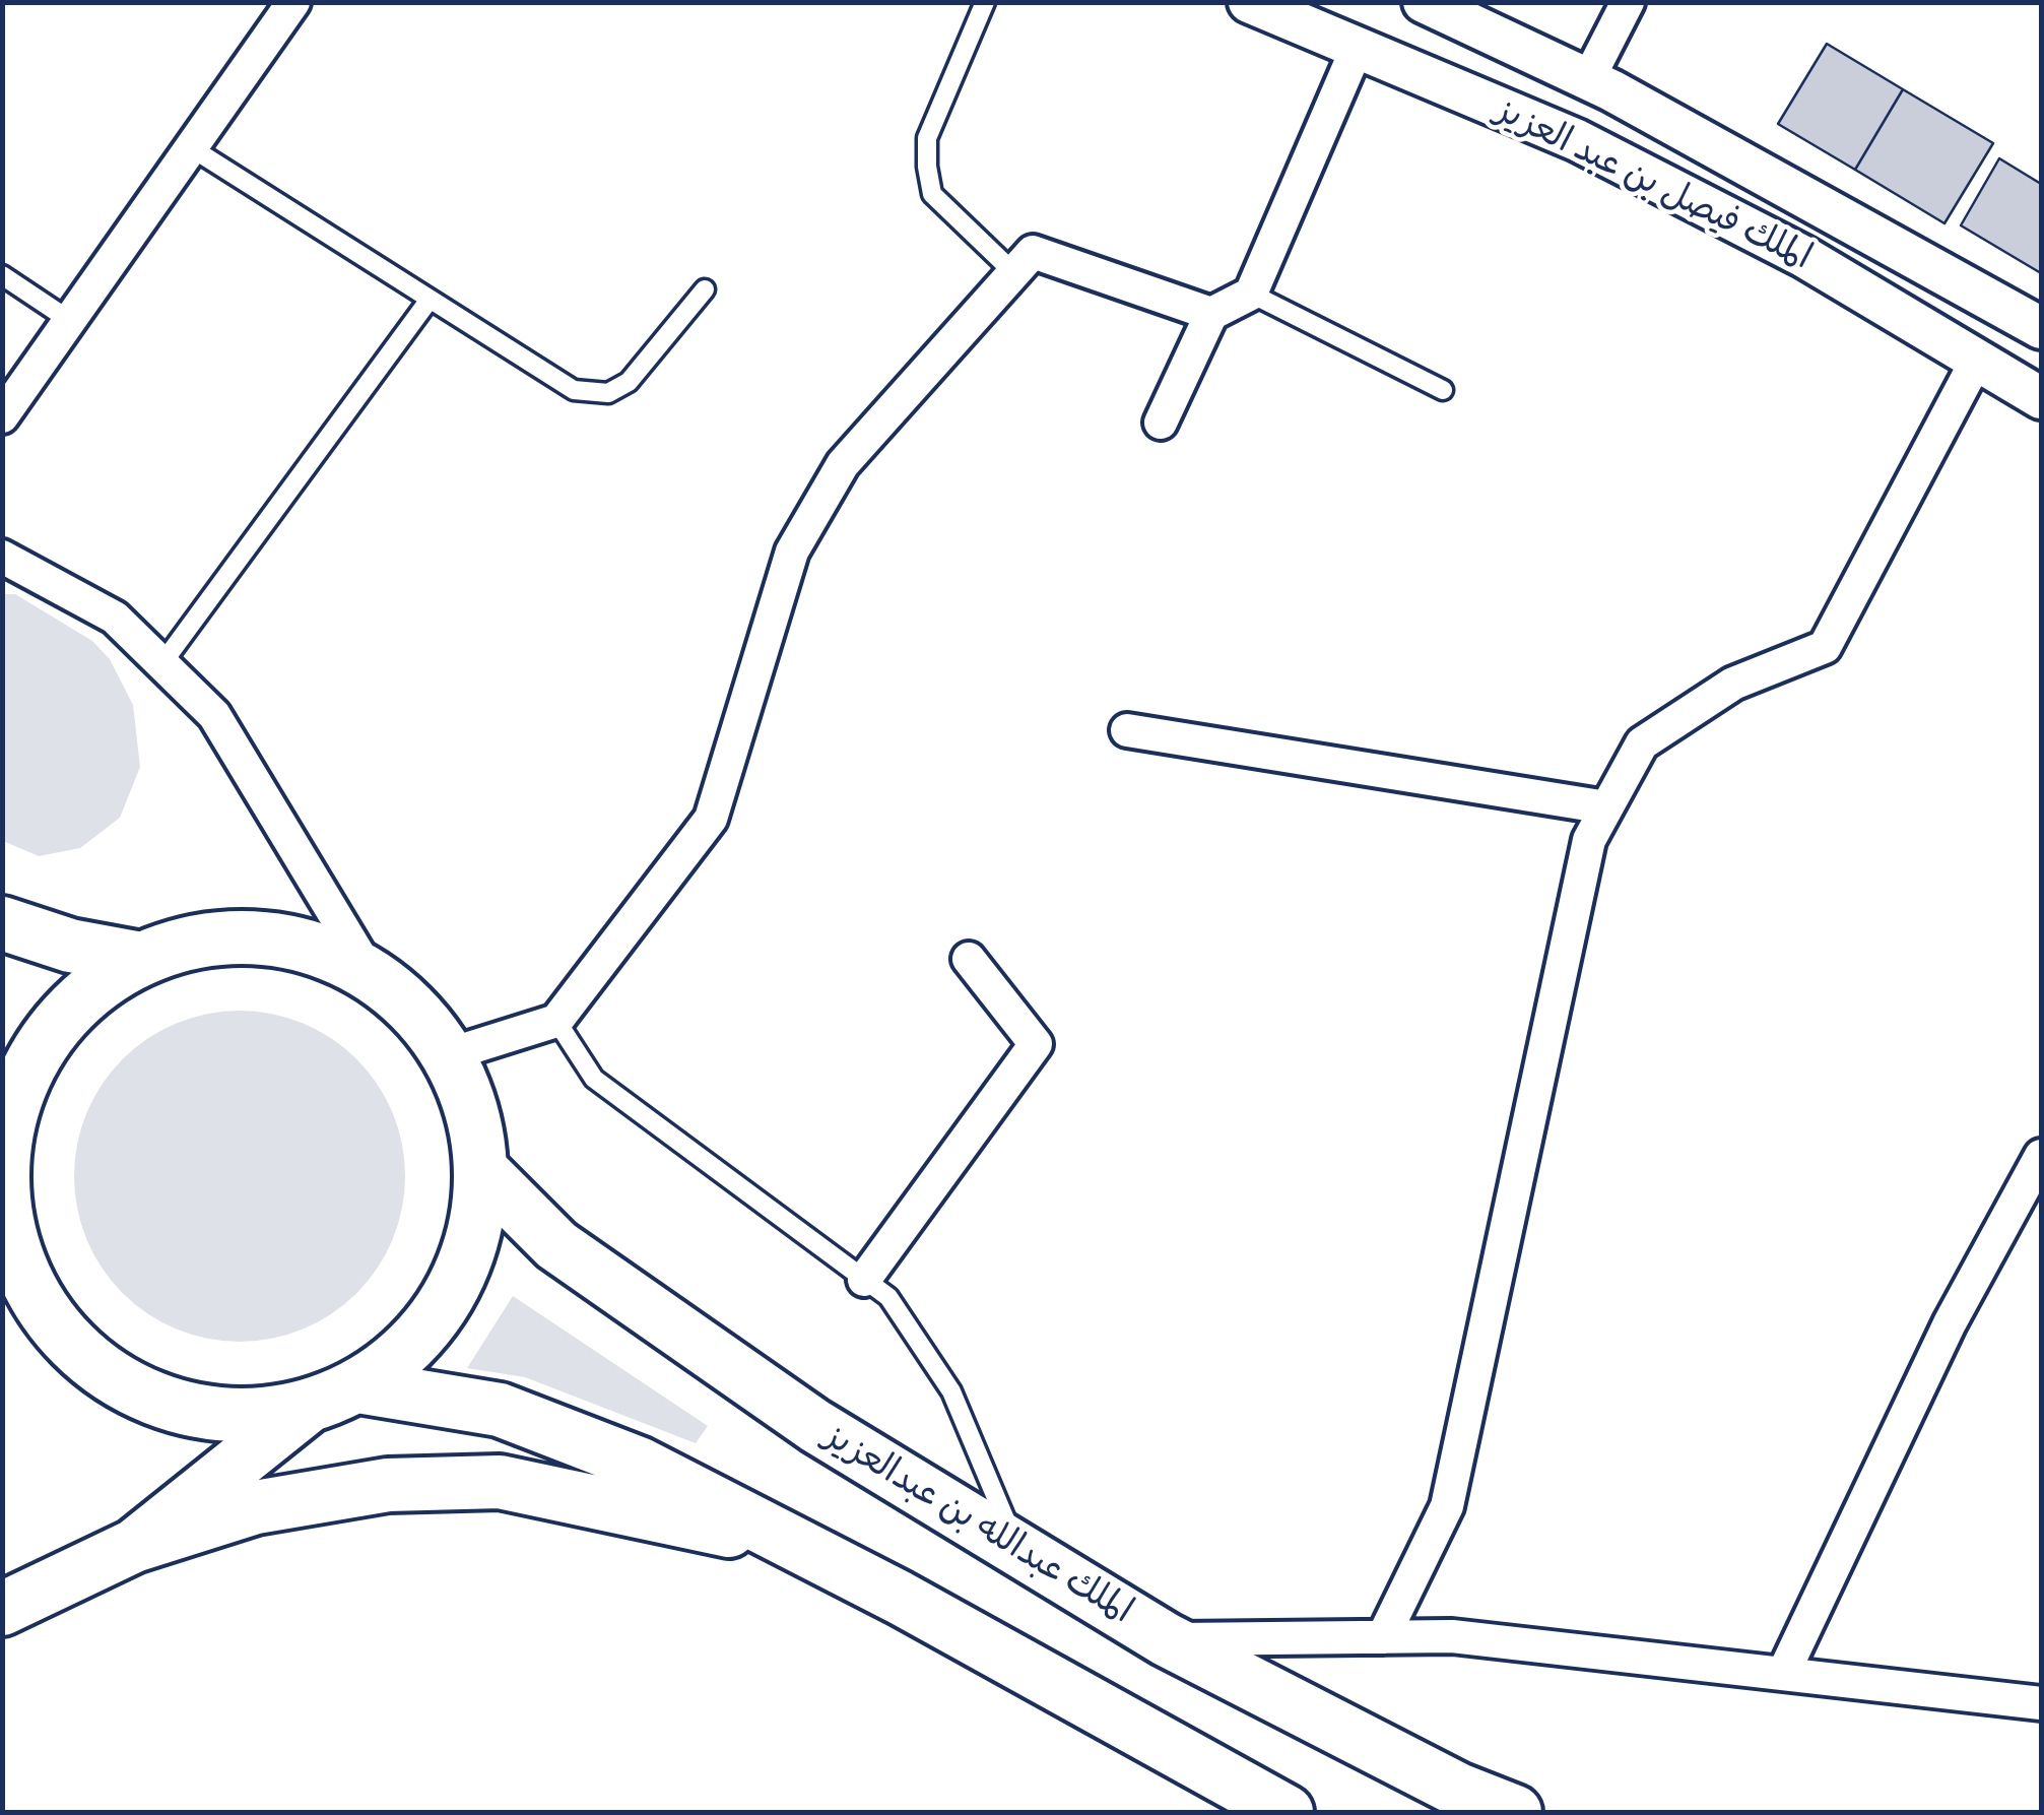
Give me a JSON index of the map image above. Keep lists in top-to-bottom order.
{
  "streets": {
    "main road": ["الملك عبدالله بن عبدالعزيز"],
    "street": ["الملك فيصل بن عبد العزيز"]
  }
}
